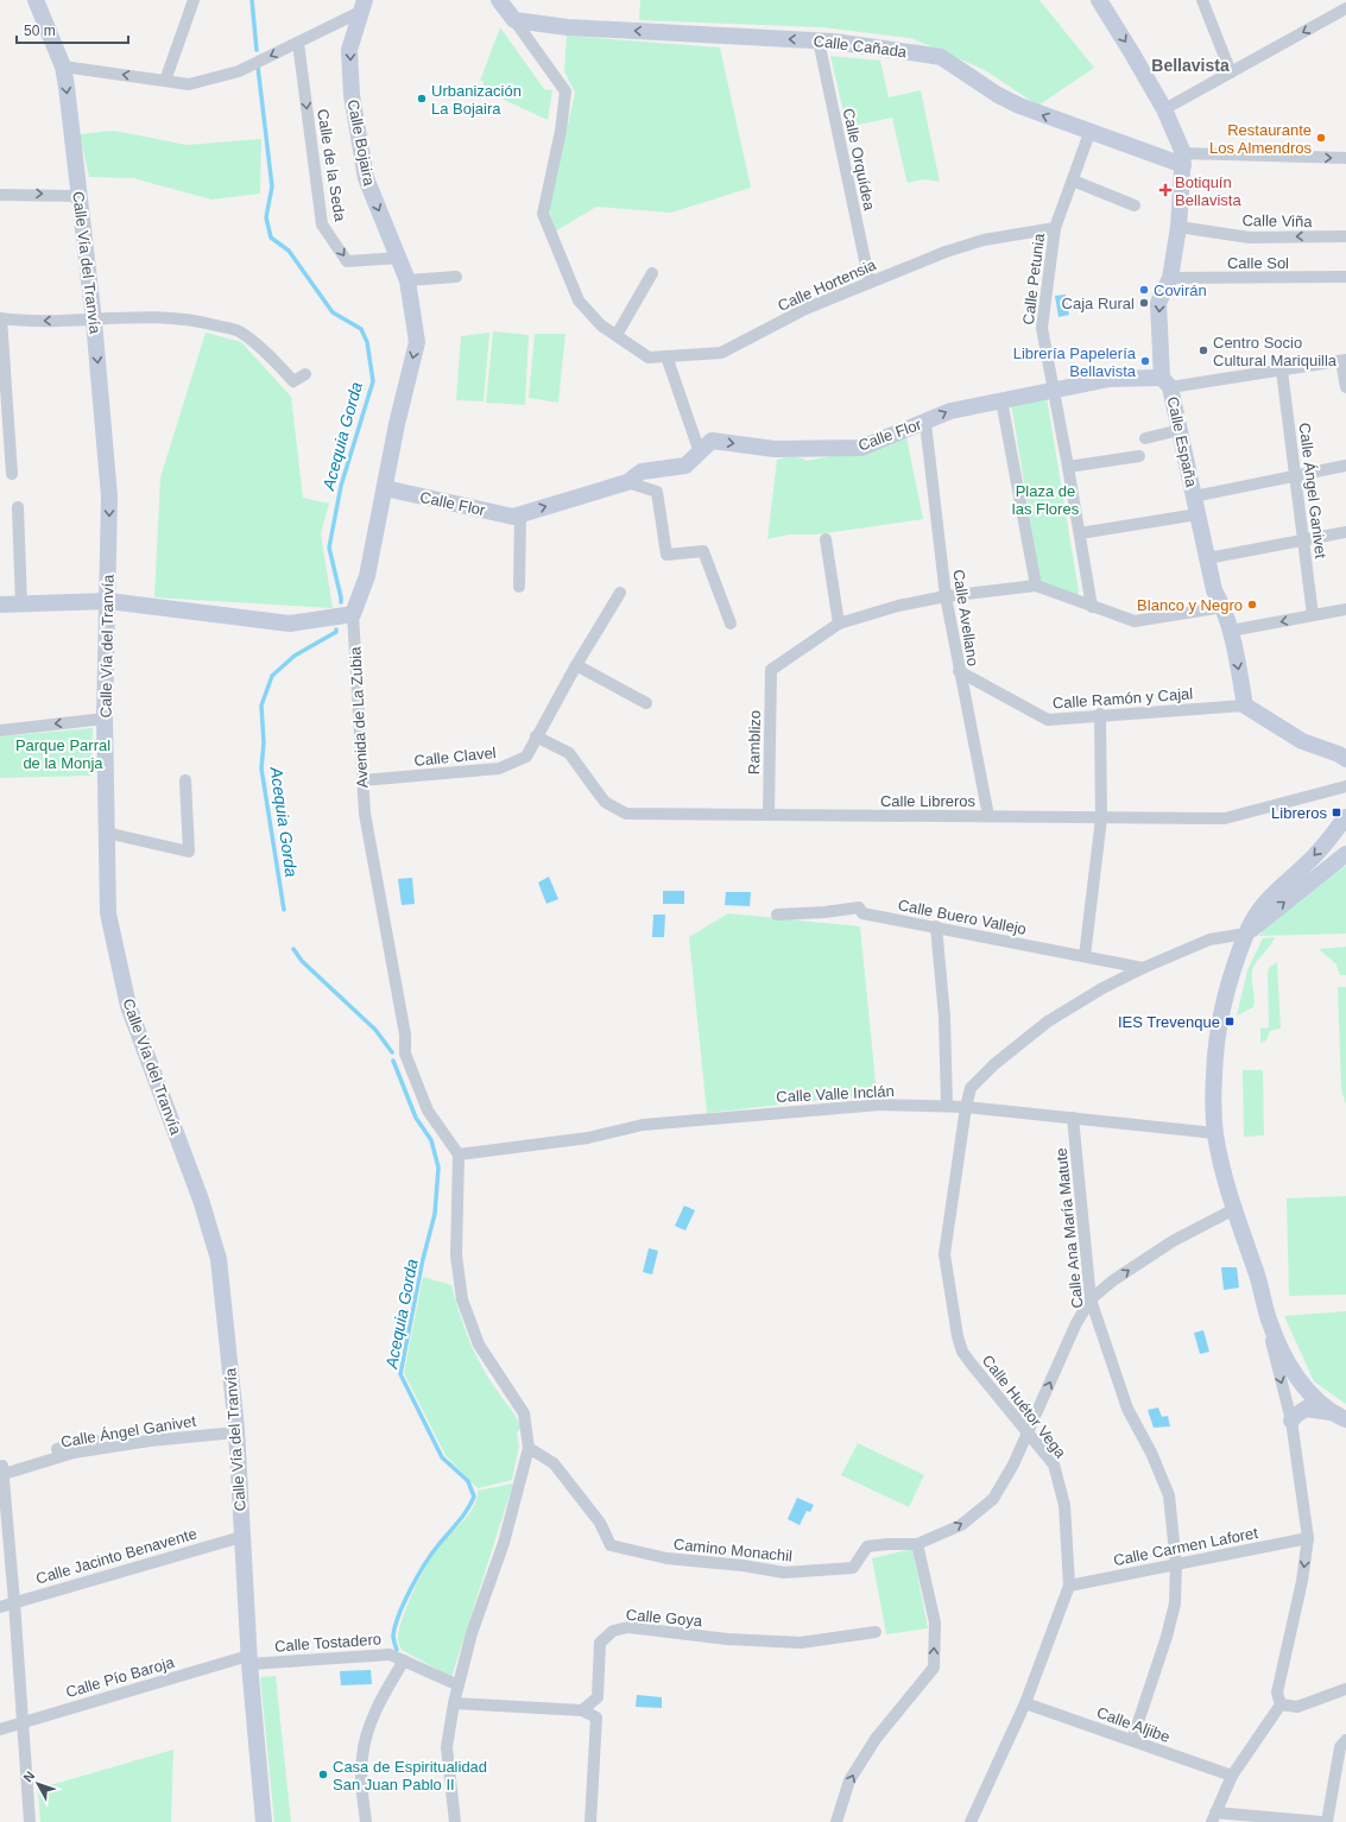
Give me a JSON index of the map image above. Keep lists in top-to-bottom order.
{
  "streets": {
    "street": [
      "Calle Cañada",
      "Calle Bojaira",
      "Calle Orquídea",
      "Calle de la Seda",
      "Calle Viña",
      "Calle Vía del Tranvía",
      "Calle Sol",
      "Calle Petunia",
      "Calle Hortensia",
      "Calle Flor",
      "Calle España",
      "Calle Ángel Ganivet",
      "Calle Avellano",
      "Calle Ramón y Cajal",
      "Avenida de La Zubia",
      "Ramblizo",
      "Calle Clavel",
      "Calle Libreros",
      "Calle Buero Vallejo",
      "Calle Valle Inclán",
      "Calle Ana María Matute",
      "Calle Huétor Vega",
      "Calle Carmen Laforet",
      "Camino Monachil",
      "Calle Jacinto Benavente",
      "Calle Goya",
      "Calle Tostadero",
      "Calle Pío Baroja",
      "Calle Aljibe"
    ]
  },
  "crossings": [
    ["Calle Cañada", "Calle Orquídea"],
    ["Calle Cañada", "Calle Petunia"],
    ["Calle Cañada", "Calle Hortensia"],
    ["Calle Cañada", "Calle España"],
    ["Calle Bojaira", "Calle de la Seda"],
    ["Calle Bojaira", "Calle Flor"],
    ["Calle Bojaira", "Avenida de La Zubia"],
    ["Calle Orquídea", "Calle Hortensia"],
    ["Calle Viña", "Calle España"],
    ["Calle Vía del Tranvía", "Calle Ángel Ganivet"],
    ["Calle Vía del Tranvía", "Calle Jacinto Benavente"],
    ["Calle Vía del Tranvía", "Calle Tostadero"],
    ["Calle Vía del Tranvía", "Calle Pío Baroja"],
    ["Calle Sol", "Calle España"],
    ["Calle Petunia", "Calle Hortensia"],
    ["Calle Petunia", "Calle Flor"],
    ["Calle Flor", "Calle España"],
    ["Calle Flor", "Calle Avellano"],
    ["Calle Flor", "Avenida de La Zubia"],
    ["Calle España", "Calle Ramón y Cajal"],
    ["Calle Avellano", "Calle Ramón y Cajal"],
    ["Calle Avellano", "Calle Libreros"],
    ["Avenida de La Zubia", "Calle Clavel"],
    ["Avenida de La Zubia", "Calle Valle Inclán"],
    ["Ramblizo", "Calle Libreros"],
    ["Calle Clavel", "Calle Libreros"],
    ["Calle Buero Vallejo", "Calle Huétor Vega"],
    ["Calle Valle Inclán", "Calle Ana María Matute"],
    ["Calle Valle Inclán", "Calle Huétor Vega"],
    ["Calle Ana María Matute", "Calle Carmen Laforet"],
    ["Calle Ana María Matute", "Calle Aljibe"],
    ["Calle Huétor Vega", "Calle Carmen Laforet"],
    ["Calle Huétor Vega", "Calle Aljibe"],
    ["Calle Tostadero", "Calle Pío Baroja"]
  ],
  "one_way": [
    "Calle Cañada",
    "Calle Bojaira",
    "Calle de la Seda",
    "Calle Flor"
  ],
  "districts": ["Bellavista"],
  "water": ["Acequia Gorda"],
  "parks": ["Plaza de las Flores", "Parque Parral de la Monja"],
  "places": {
    "other": [
      "Urbanización La Bojaira",
      "Restaurante Los Almendros",
      "Covirán",
      "Caja Rural",
      "Centro Socio Cultural Mariquilla",
      "Librería Papelería Bellavista",
      "Blanco y Negro",
      "Casa de Espiritualidad San Juan Pablo II"
    ],
    "health": ["Botiquín Bellavista"],
    "transit": ["Libreros", "IES Trevenque"]
  },
  "scale_bar": "50 m",
  "north": "top left"
}
